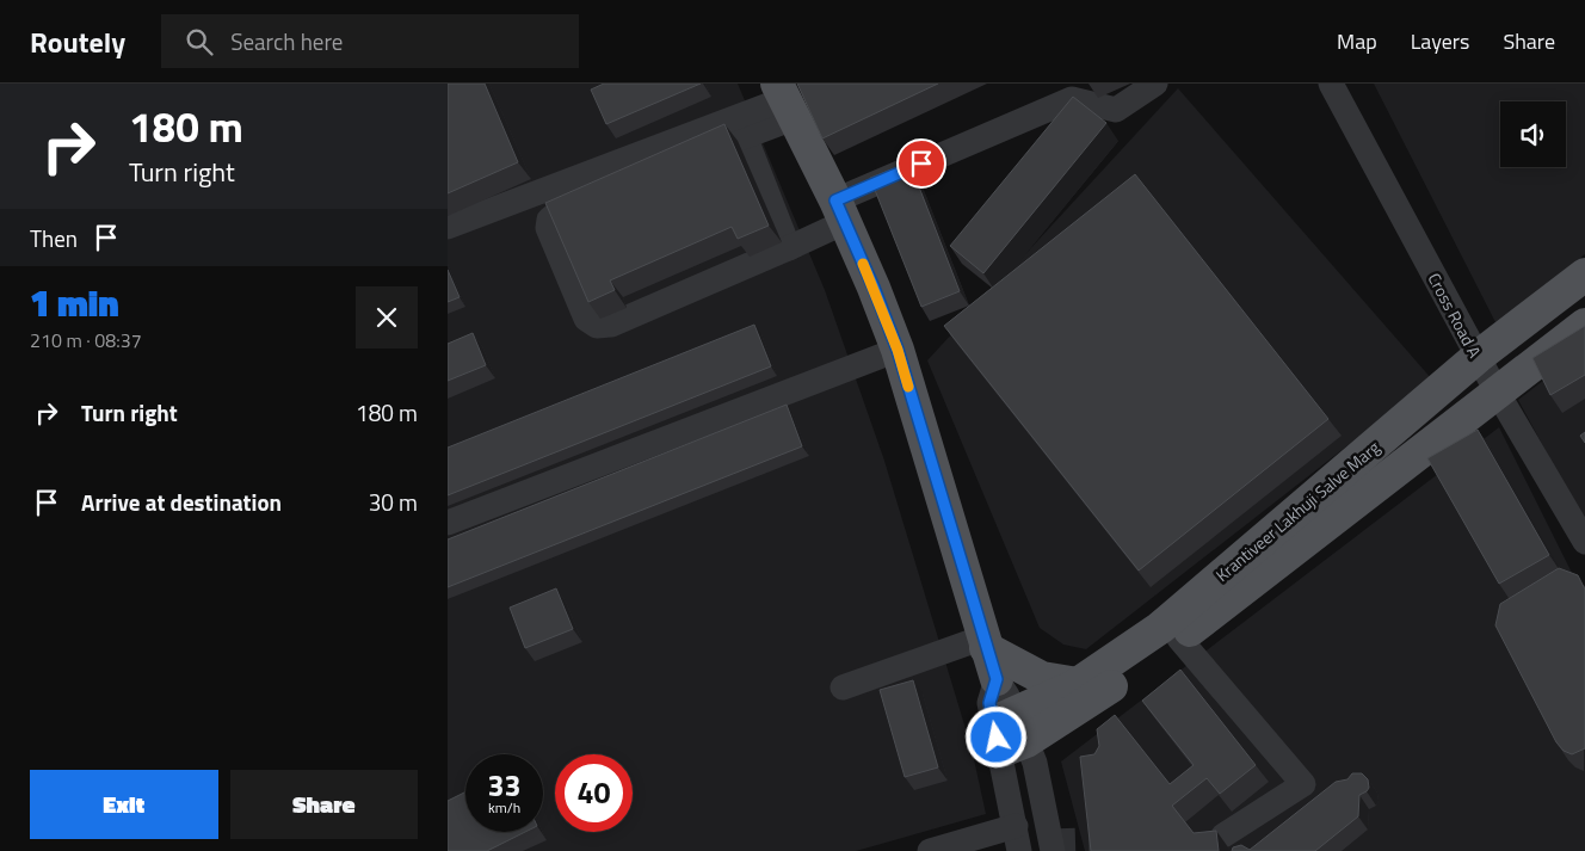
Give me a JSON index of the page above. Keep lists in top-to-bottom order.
{
  "streets": {
    "main road": ["Krantiveer Lakhuji Salve Marg"],
    "street": ["Cross Road A"]
  },
  "crossings": [
    ["Cross Road A", "Krantiveer Lakhuji Salve Marg"]
  ],
  "page": {
    "header": "Routely",
    "search": "Search here",
    "nav": ["Map", "Layers", "Share"],
    "turn": ["180 m", "Turn right"],
    "then": "Then",
    "heading": ["1 min", "210 m · 08:37"],
    "list": [
      {
        "name": "Turn right",
        "value": "180 m"
      },
      {
        "name": "Arrive at destination",
        "value": "30 m"
      }
    ],
    "speed": "33 km/h",
    "limit": "40",
    "buttons": ["Exit", "Share"]
  }
}
